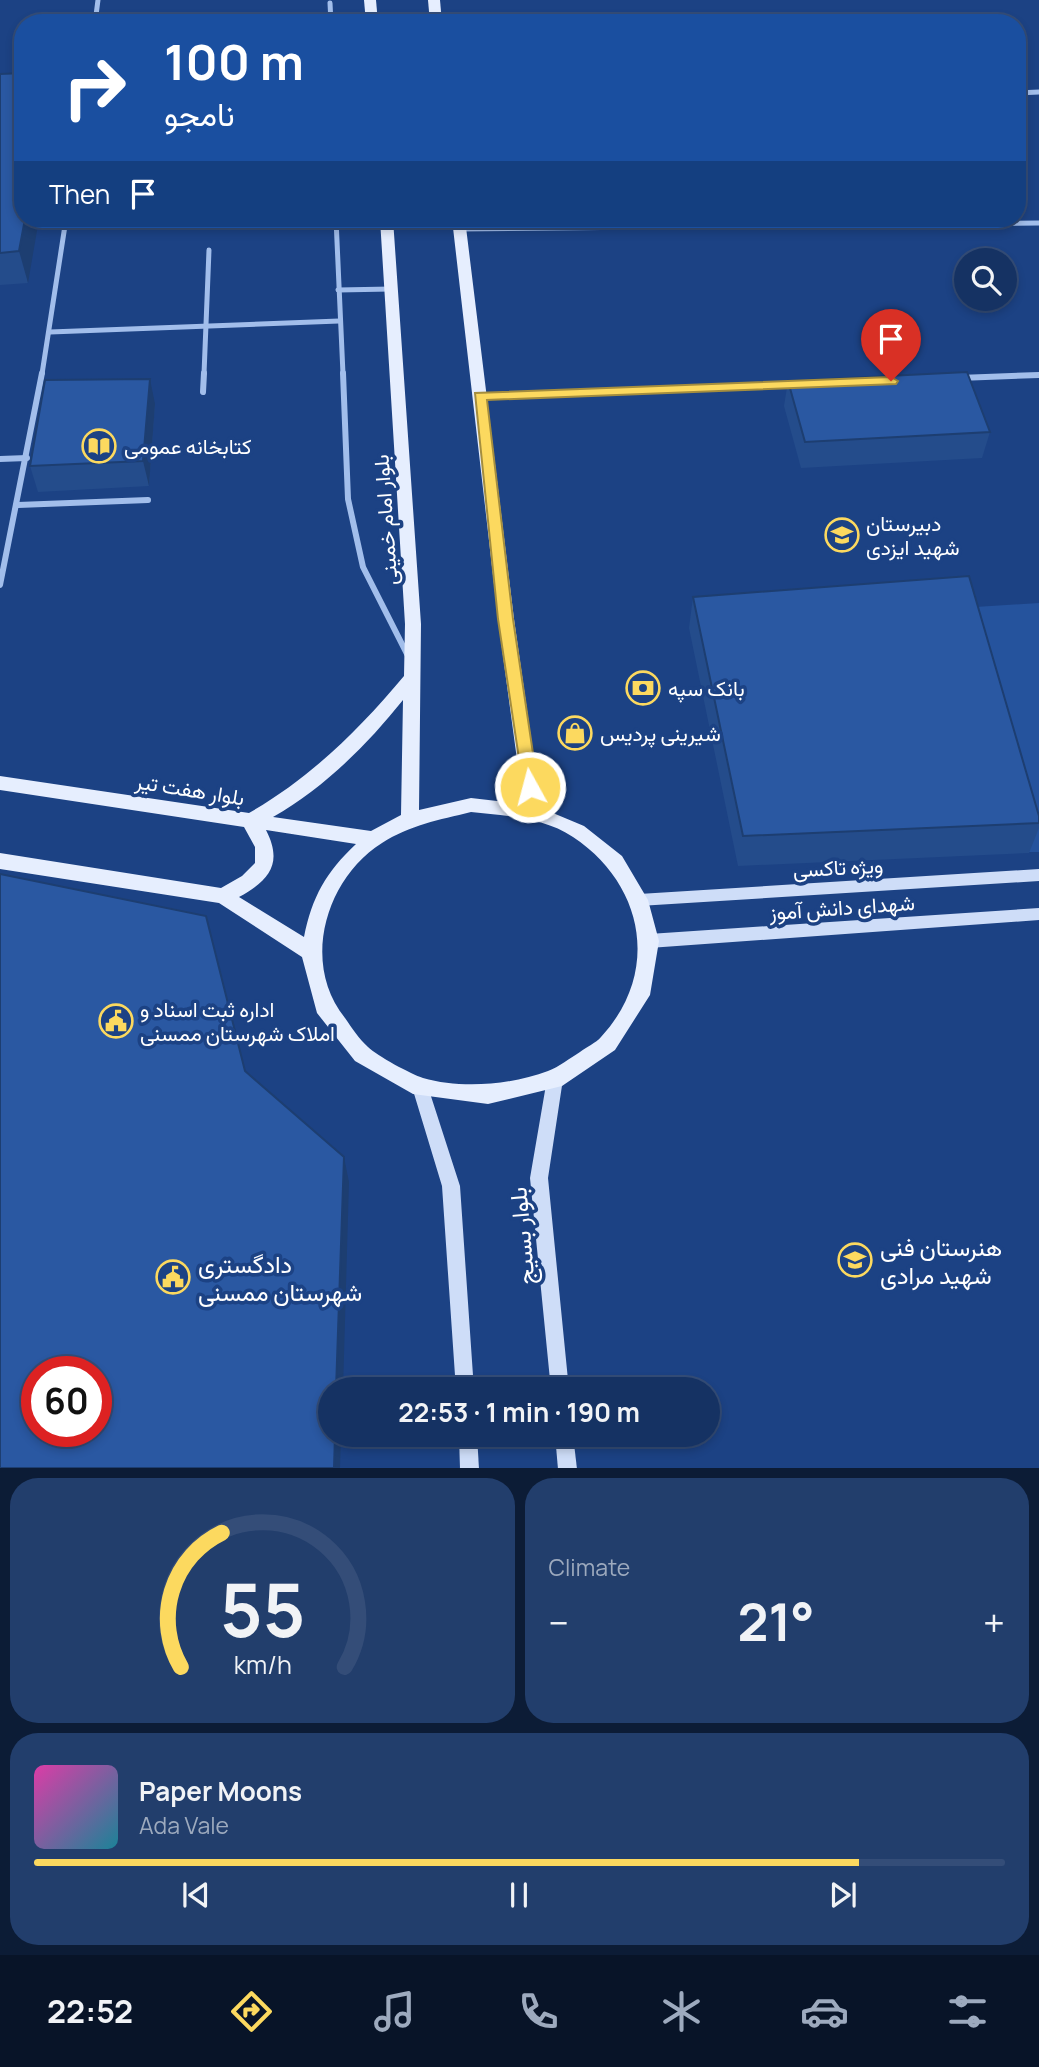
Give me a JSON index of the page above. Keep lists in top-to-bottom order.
{
  "streets": {
    "main road": ["بلوار امام خمينی", "بلوار هفت تیر"],
    "street": ["ویژه تاکسی", "شهدای دانش آموز", "بلوار بسیج"]
  },
  "places": {
    "library": ["کتابخانه عمومی"],
    "school or university": ["دبیرستان شهید ایزدی", "هنرستان فنی شهید مرادی"],
    "bank": ["بانک سپه"],
    "shop": ["شیرینی پردیس"],
    "public building": ["اداره ثبت اسناد و املاک شهرستان ممسنی", "دادگستری شهرستان ممسنی"]
  },
  "page": {
    "turn": ["100 m", "نامجو"],
    "then": "Then",
    "limit": "60",
    "trip": "22:53 · 1 min · 190 m",
    "tile": "Climate",
    "heat": ["−", "21°", "+"],
    "song": ["Paper Moons", "Ada Vale"],
    "tabs": "22:52",
    "gauge": ["55", "km/h"]
  }
}
